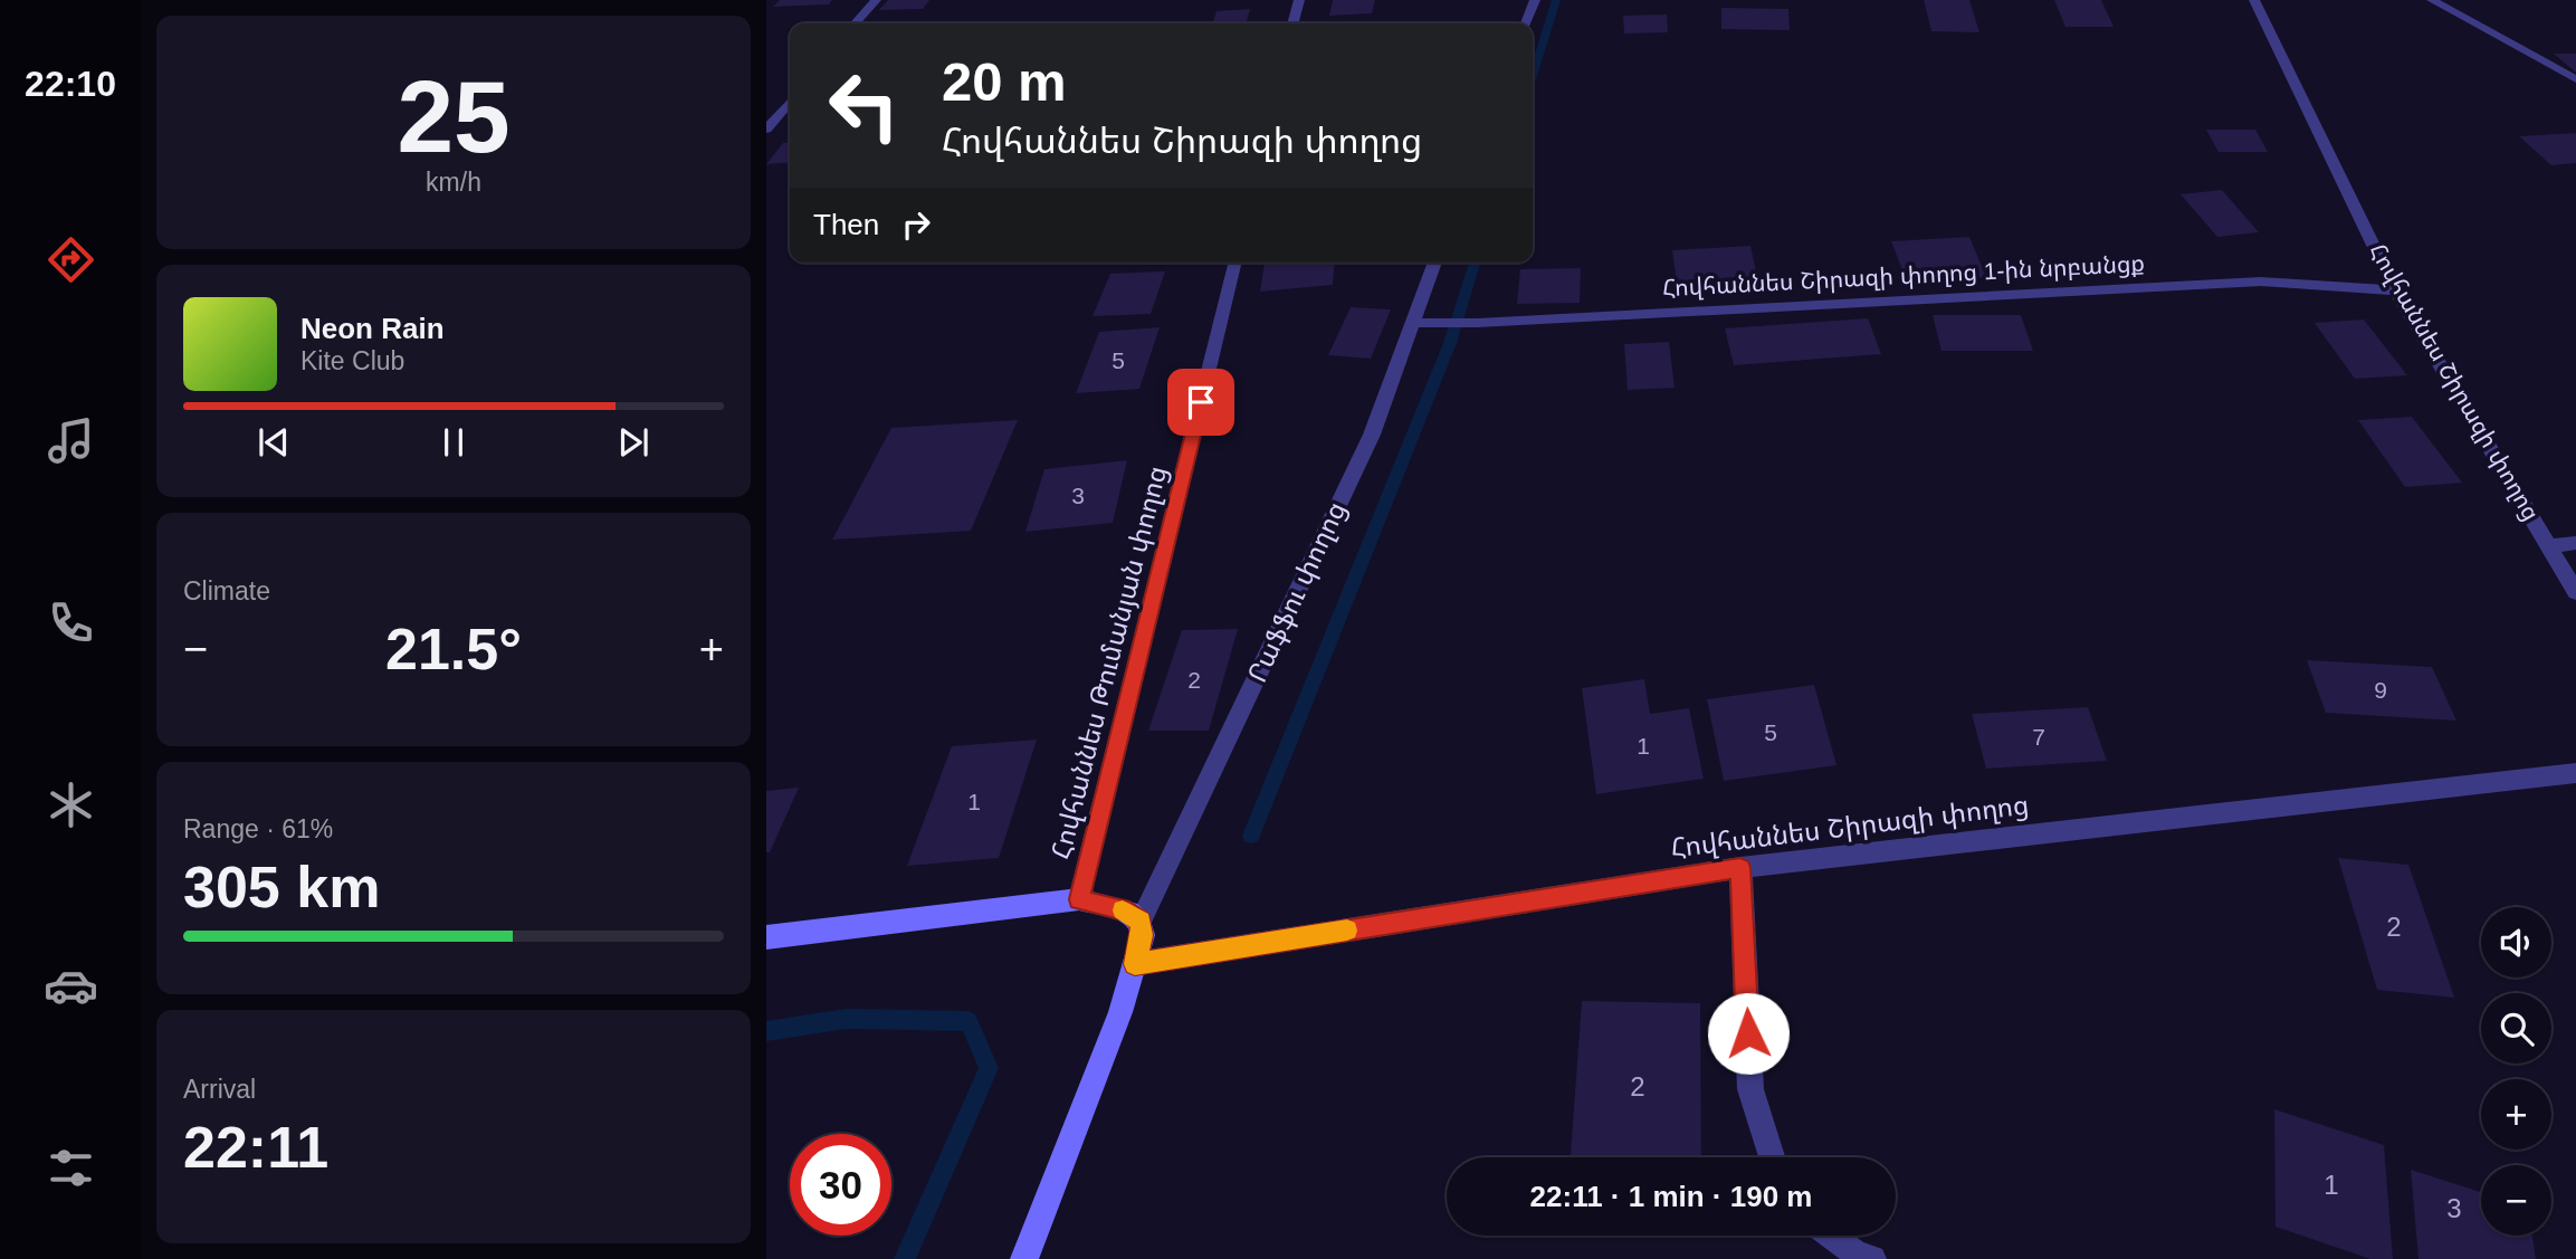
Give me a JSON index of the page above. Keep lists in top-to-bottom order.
{
  "streets": {
    "main road": ["Րաֆֆու փողոց"],
    "street": ["Հովհաննես Շիրազի փողոց 1-ին նրբանցք", "Հովհաննես Շիրազի փողոց", "Հովհաննես Թումանյան փողոց"]
  },
  "crossings": [
    ["Հովհաննես Շիրազի փողոց 1-ին նրբանցք", "Հովհաննես Շիրազի փողոց"],
    ["Հովհաննես Շիրազի փողոց 1-ին նրբանցք", "Րաֆֆու փողոց"],
    ["Հովհաննես Շիրազի փողոց", "Րաֆֆու փողոց"]
  ],
  "house_numbers": [
    "5",
    "3",
    "2",
    "9",
    "5",
    "7",
    "1",
    "1",
    "2",
    "2",
    "1",
    "3"
  ],
  "page": {
    "tabs": "22:10",
    "tile": [
      ["25", "km/h"],
      "Climate",
      ["Range · 61%", "305 km"],
      ["Arrival", "22:11"]
    ],
    "turn": ["20 m", "Հովհաննես Շիրազի փողոց"],
    "then": "Then",
    "song": ["Neon Rain", "Kite Club"],
    "heat": ["−", "21.5°", "+"],
    "map_buttons": ["+", "−"],
    "limit": "30",
    "trip": "22:11 · 1 min · 190 m"
  }
}
